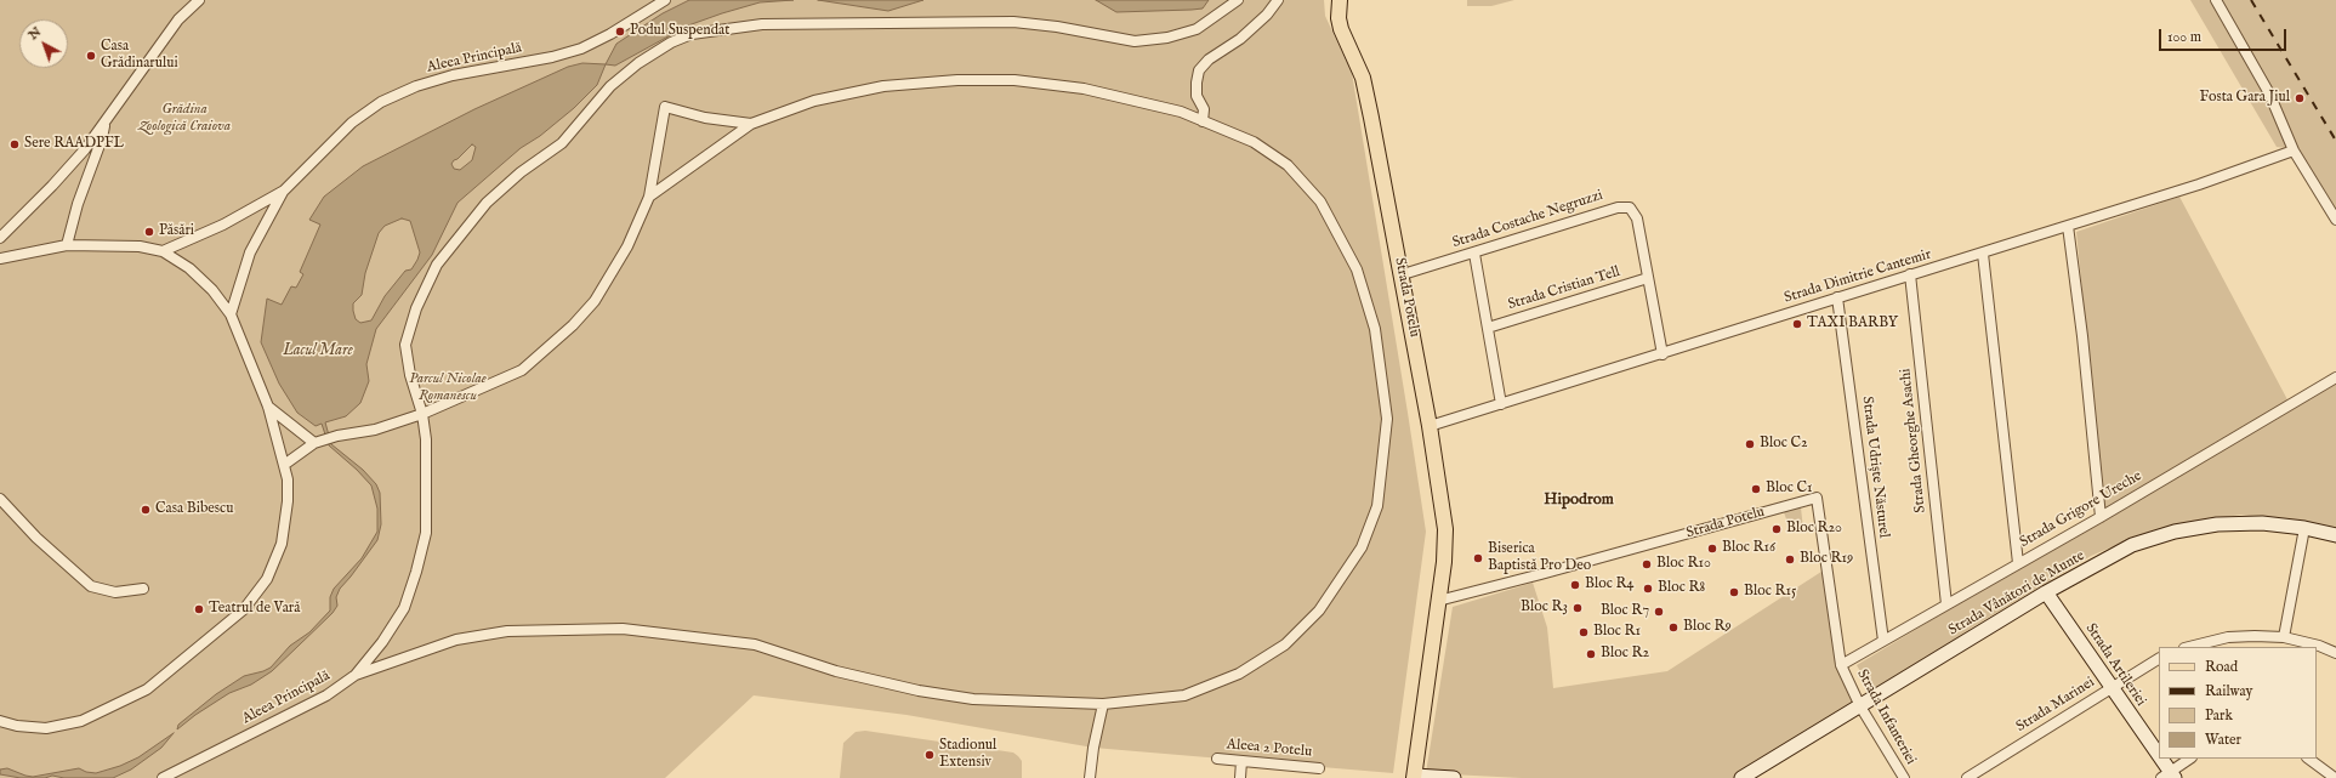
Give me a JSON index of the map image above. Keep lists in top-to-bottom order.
{
  "streets": {
    "main road": ["Strada Potelu"],
    "street": [
      "Aleea Principală",
      "Strada Costache Negruzzi",
      "Strada Dimitrie Cantemir",
      "Strada Cristian Tell",
      "Strada Gheorghe Asachi",
      "Strada Udriște Năsturel",
      "Strada Grigore Ureche",
      "Strada Vânători de Munte",
      "Strada Artileriei",
      "Strada Marinei",
      "Strada Infanteriei",
      "Aleea 2 Potelu"
    ]
  },
  "crossings": [
    ["Strada Costache Negruzzi", "Strada Dimitrie Cantemir"],
    ["Strada Costache Negruzzi", "Strada Cristian Tell"],
    ["Strada Costache Negruzzi", "Strada Potelu"],
    ["Strada Dimitrie Cantemir", "Strada Potelu"],
    ["Strada Dimitrie Cantemir", "Strada Gheorghe Asachi"],
    ["Strada Dimitrie Cantemir", "Strada Udriște Năsturel"],
    ["Strada Potelu", "Strada Infanteriei"],
    ["Strada Gheorghe Asachi", "Strada Grigore Ureche"],
    ["Strada Udriște Năsturel", "Strada Grigore Ureche"],
    ["Strada Grigore Ureche", "Strada Infanteriei"],
    ["Strada Vânători de Munte", "Strada Artileriei"],
    ["Strada Vânători de Munte", "Strada Infanteriei"],
    ["Strada Artileriei", "Strada Marinei"]
  ],
  "districts": ["Hipodrom"],
  "water": ["Lacul Mare"],
  "parks": ["Grădina Zoologică Craiova", "Parcul Nicolae Romanescu"],
  "places": [
    "Podul Suspendat",
    "Casa Grădinarului",
    "Fosta Gara Jiul",
    "Sere RAADPFL",
    "Păsări",
    "TAXI BARBY",
    "Bloc C2",
    "Bloc C1",
    "Casa Bibescu",
    "Bloc R20",
    "Bloc R16",
    "Biserica Baptistă Pro Deo",
    "Bloc R19",
    "Bloc R10",
    "Bloc R4",
    "Bloc R8",
    "Bloc R15",
    "Bloc R3",
    "Teatrul de Vară",
    "Bloc R7",
    "Bloc R9",
    "Bloc R1",
    "Bloc R2",
    "Stadionul Extensiv"
  ],
  "legend": [
    "Road",
    "Railway",
    "Park",
    "Water"
  ],
  "scale_bar": "100 m",
  "north": "top left"
}
